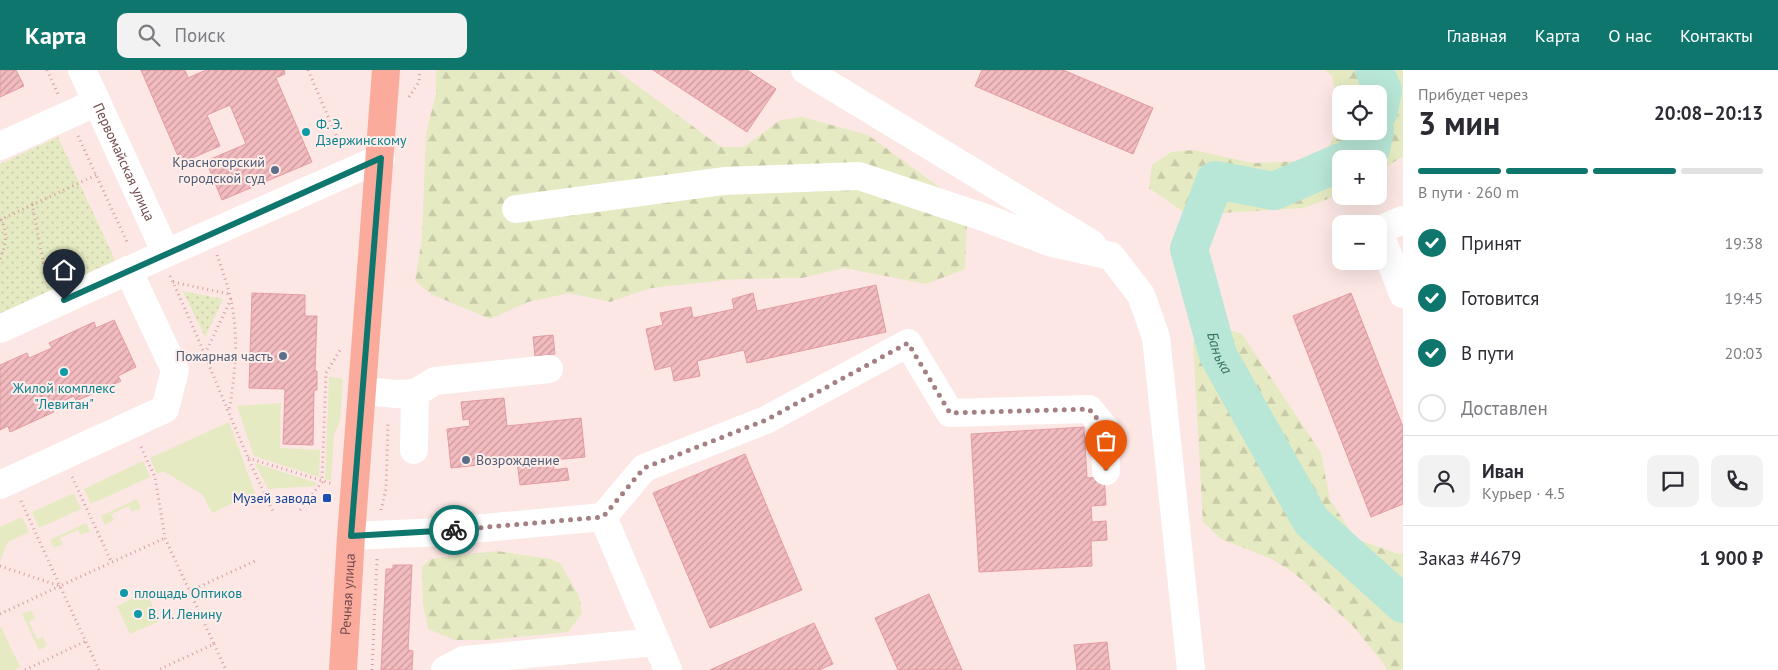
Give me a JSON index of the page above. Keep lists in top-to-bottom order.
{
  "streets": {
    "main road": ["Речная улица"],
    "street": ["Первомайская улица"]
  },
  "water": ["Банька"],
  "places": {
    "other": [
      "Ф. Э. Дзержинскому",
      "Красногорский городской суд",
      "Пожарная часть",
      "Жилой комплекс \"Левитан\"",
      "Возрождение",
      "площадь Оптиков",
      "В. И. Ленину"
    ],
    "transit": ["Музей завода"]
  },
  "page": {
    "header": "Карта",
    "search": "Поиск",
    "nav": [
      "Главная",
      "Карта",
      "О нас",
      "Контакты"
    ],
    "heading": ["3 мин", "Прибудет через", "20:08–20:13"],
    "panel": [
      "Иван",
      "Курьер · 4.5",
      "Заказ #4679",
      "1 900 ₽"
    ],
    "map_buttons": ["+", "−"],
    "bar": "В пути · 260 m",
    "list": [
      ["Принят", "19:38"],
      ["Готовится", "19:45"],
      ["В пути", "20:03"],
      "Доставлен"
    ]
  }
}
